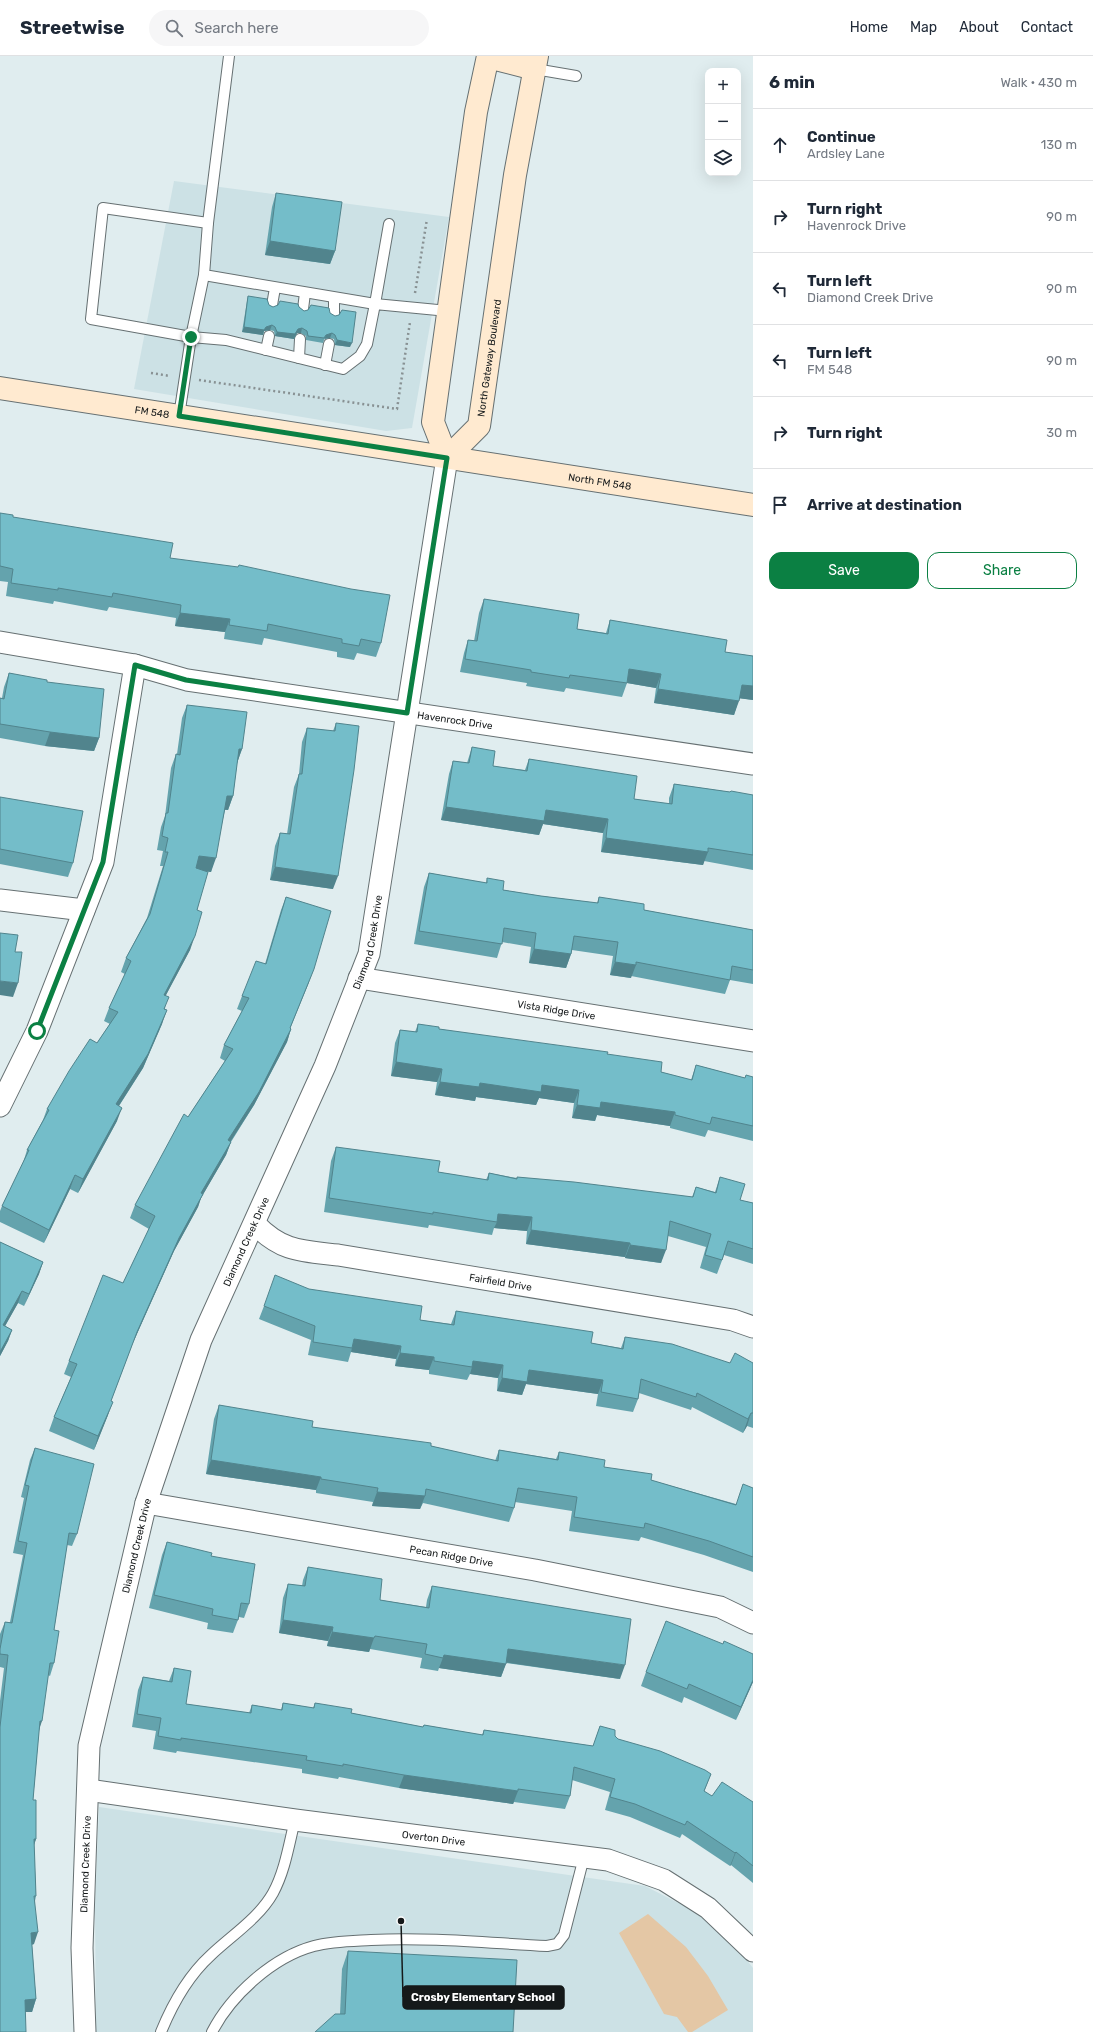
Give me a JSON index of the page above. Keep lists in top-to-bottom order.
{
  "streets": {
    "main road": ["North Gateway Boulevard", "FM 548", "North FM 548"],
    "street": [
      "Havenrock Drive",
      "Diamond Creek Drive",
      "Vista Ridge Drive",
      "Fairfield Drive",
      "Pecan Ridge Drive",
      "Overton Drive"
    ]
  },
  "crossings": [
    ["North Gateway Boulevard", "FM 548"],
    ["North Gateway Boulevard", "North FM 548"],
    ["North Gateway Boulevard", "Diamond Creek Drive"],
    ["FM 548", "North FM 548"],
    ["FM 548", "Diamond Creek Drive"],
    ["North FM 548", "Diamond Creek Drive"],
    ["Havenrock Drive", "Diamond Creek Drive"],
    ["Diamond Creek Drive", "Vista Ridge Drive"],
    ["Diamond Creek Drive", "Fairfield Drive"],
    ["Diamond Creek Drive", "Pecan Ridge Drive"],
    ["Diamond Creek Drive", "Overton Drive"]
  ],
  "places": ["Crosby Elementary School"],
  "page": {
    "header": "Streetwise",
    "search": "Search here",
    "nav": [
      "Home",
      "Map",
      "About",
      "Contact"
    ],
    "heading": ["6 min", "Walk · 430 m"],
    "map_buttons": ["+", "−"],
    "list": [
      ["Continue", "Ardsley Lane", "130 m"],
      ["Turn right", "Havenrock Drive", "90 m"],
      ["Turn left", "Diamond Creek Drive", "90 m"],
      ["Turn left", "FM 548", "90 m"],
      ["Turn right", "30 m"],
      "Arrive at destination"
    ],
    "buttons": ["Save", "Share"]
  }
}
